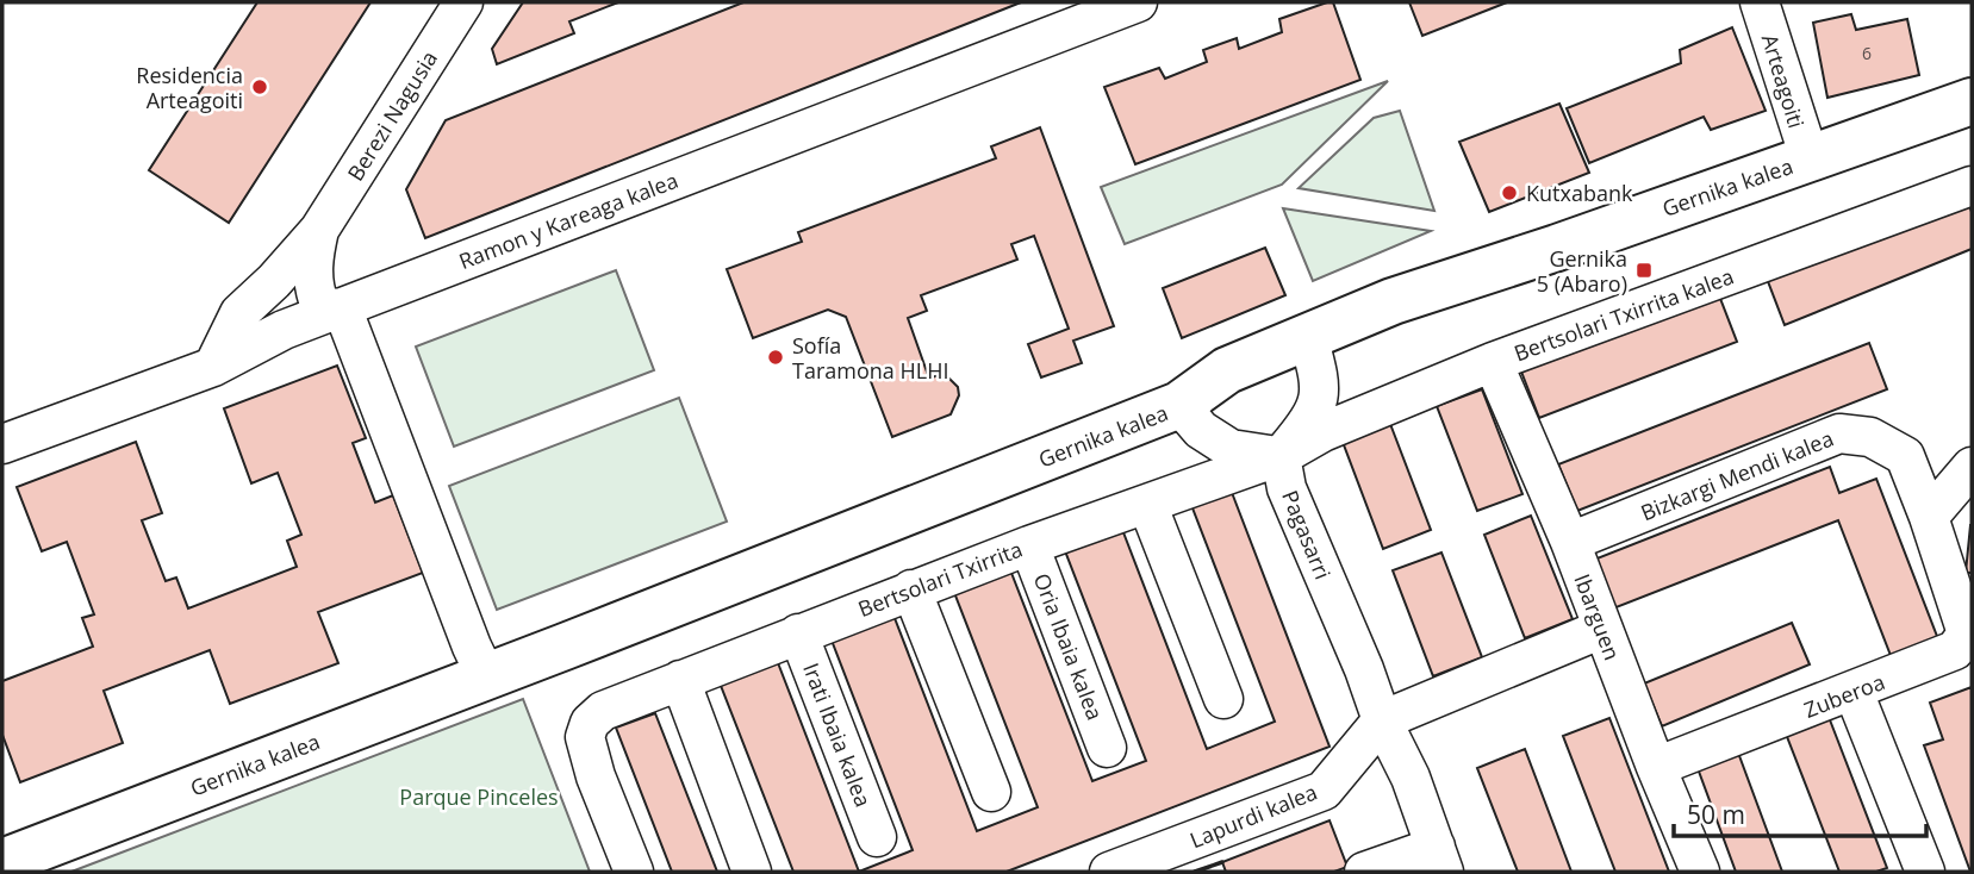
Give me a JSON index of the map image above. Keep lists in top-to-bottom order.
{
  "streets": {
    "main road": ["Gernika kalea"],
    "street": [
      "Arteagoiti",
      "Berezi Nagusia",
      "Ramon y Kareaga kalea",
      "Bertsolari Txirrita kalea",
      "Bizkargi Mendi kalea",
      "Pagasarri",
      "Bertsolari Txirrita",
      "Ibarguen",
      "Oria Ibaia kalea",
      "Zuberoa",
      "Irati Ibaia kalea",
      "Lapurdi kalea"
    ]
  },
  "crossings": [
    ["Arteagoiti", "Gernika kalea"],
    ["Bertsolari Txirrita kalea", "Pagasarri"],
    ["Bertsolari Txirrita kalea", "Bertsolari Txirrita"],
    ["Bertsolari Txirrita kalea", "Ibarguen"],
    ["Bizkargi Mendi kalea", "Ibarguen"],
    ["Bizkargi Mendi kalea", "Zuberoa"],
    ["Pagasarri", "Bertsolari Txirrita"],
    ["Pagasarri", "Lapurdi kalea"],
    ["Bertsolari Txirrita", "Oria Ibaia kalea"],
    ["Bertsolari Txirrita", "Irati Ibaia kalea"],
    ["Ibarguen", "Zuberoa"],
    ["Ibarguen", "Lapurdi kalea"]
  ],
  "parks": ["Parque Pinceles"],
  "places": {
    "other": ["Residencia Arteagoiti", "Kutxabank", "Sofía Taramona HLHI"],
    "transit": ["Gernika 5 (Abaro)"]
  },
  "house_numbers": ["6"],
  "scale_bar": "50 m"
}
